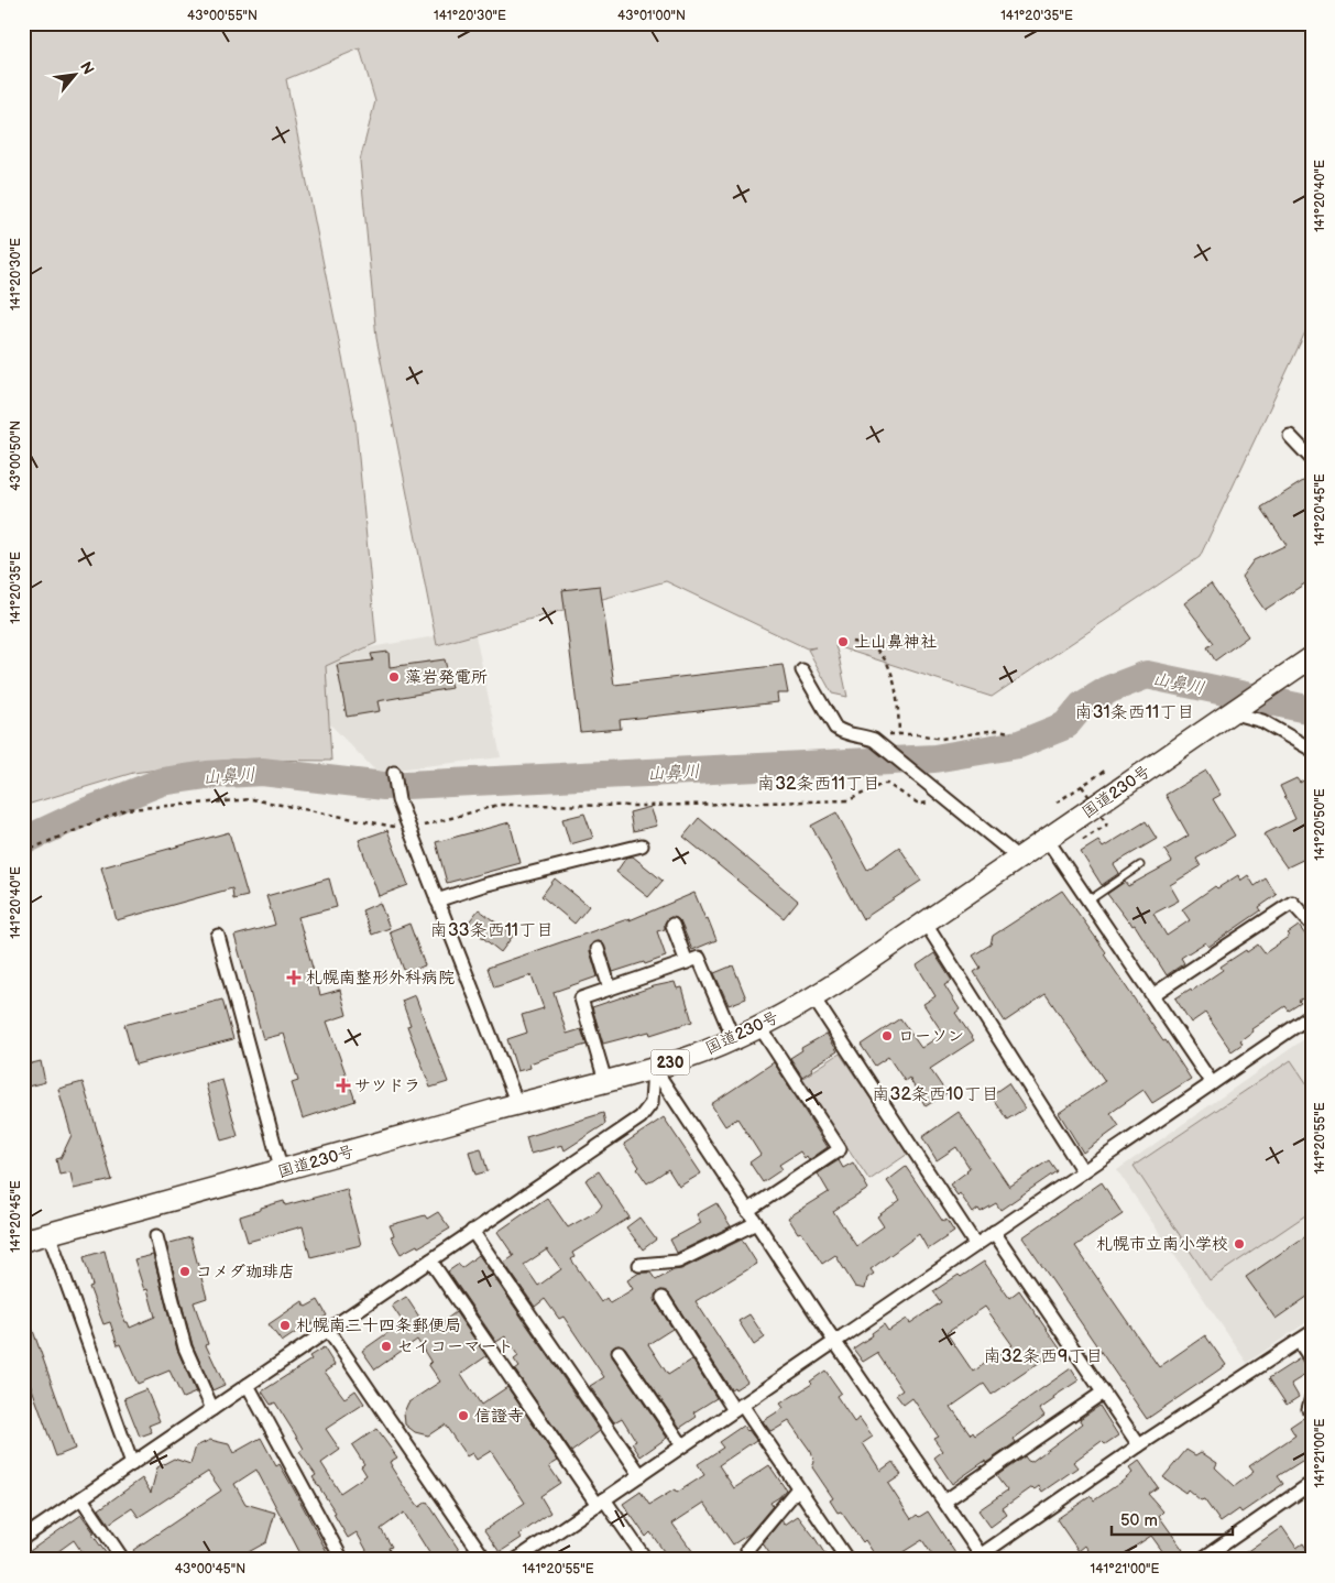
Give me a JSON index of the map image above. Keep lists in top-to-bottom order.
{
  "streets": {
    "highway": ["国道230号", "230"]
  },
  "districts": [
    "南31条西11丁目",
    "南32条西11丁目",
    "南33条西11丁目",
    "南32条西10丁目",
    "南32条西9丁目"
  ],
  "water": ["山鼻川"],
  "places": {
    "other": [
      "上山鼻神社",
      "藻岩発電所",
      "ローソン",
      "札幌市立南小学校",
      "コメダ珈琲店",
      "札幌南三十四条郵便局",
      "セイコーマート",
      "信證寺"
    ],
    "health": ["札幌南整形外科病院", "サツドラ"]
  },
  "scale_bar": "50 m",
  "north": "top right",
  "coordinates": [
    "43°00'55\"N",
    "141°20'30\"E",
    "43°01'00\"N",
    "141°20'35\"E",
    "141°20'40\"E",
    "43°00'50\"N",
    "141°20'45\"E",
    "141°20'50\"E",
    "141°20'55\"E",
    "141°21'00\"E",
    "43°00'45\"N"
  ]
}
